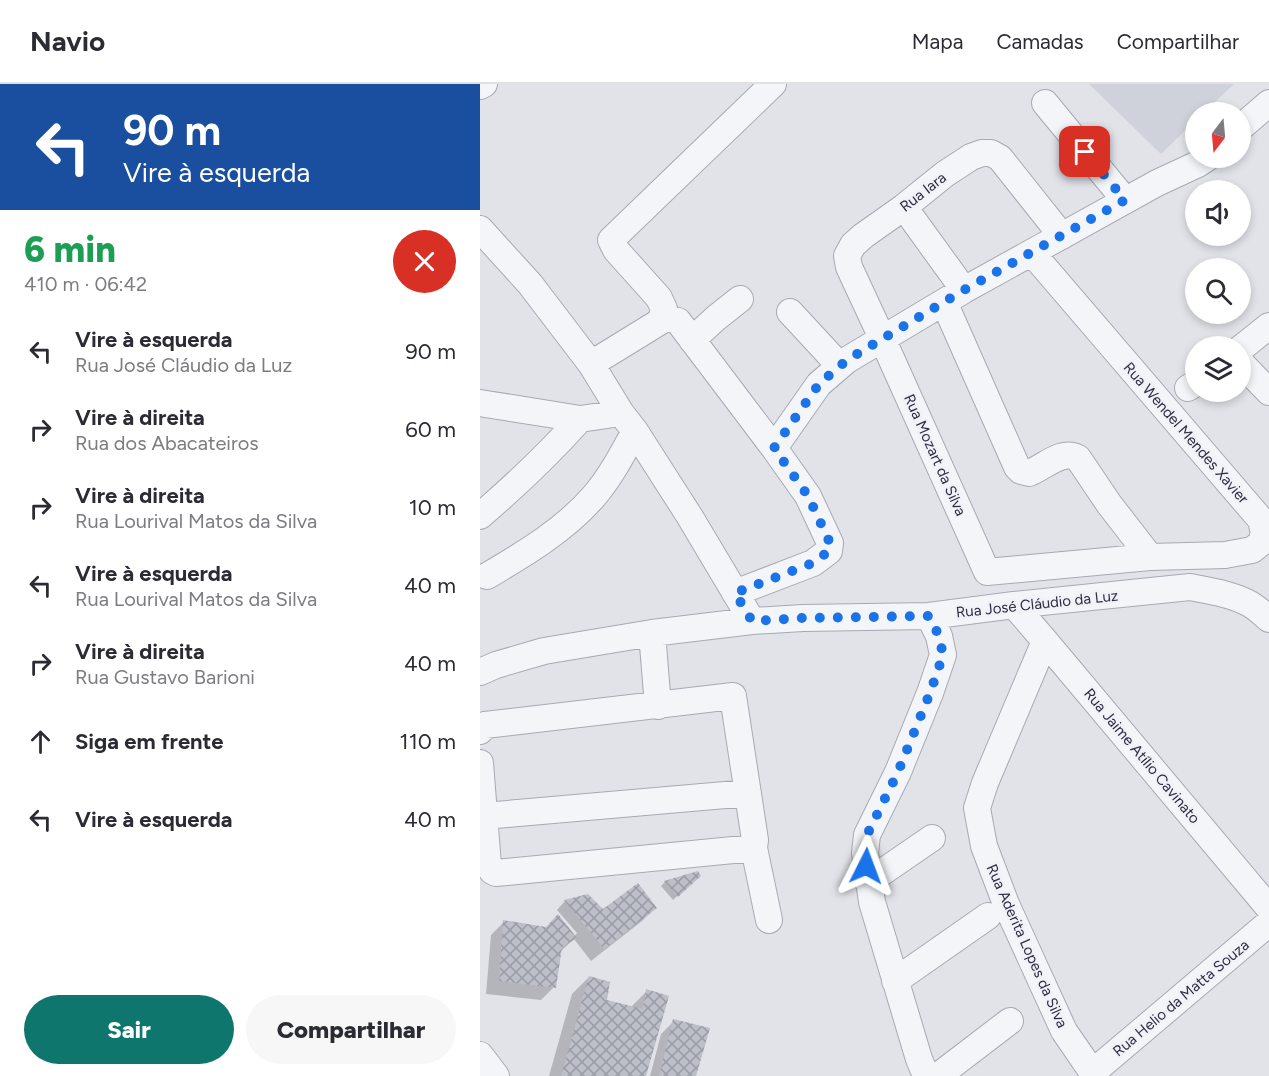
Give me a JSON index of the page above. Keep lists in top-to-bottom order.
{
  "streets": {
    "street": [
      "Rua Iara",
      "Rua Wendel Mendes Xavier",
      "Rua Mozart da Silva",
      "Rua José Cláudio da Luz",
      "Rua Jaime Atílio Cavinato",
      "Rua Aderita Lopes da Silva",
      "Rua Helio da Matta Souza"
    ]
  },
  "crossings": [
    ["Rua Iara", "Rua Mozart da Silva"],
    ["Rua Wendel Mendes Xavier", "Rua Mozart da Silva"],
    ["Rua José Cláudio da Luz", "Rua Jaime Atílio Cavinato"],
    ["Rua Jaime Atílio Cavinato", "Rua Aderita Lopes da Silva"],
    ["Rua Aderita Lopes da Silva", "Rua Helio da Matta Souza"]
  ],
  "north": "bottom",
  "page": {
    "header": "Navio",
    "nav": ["Mapa", "Camadas", "Compartilhar"],
    "turn": ["90 m", "Vire à esquerda"],
    "heading": ["6 min", "410 m · 06:42"],
    "list": [
      {
        "name": "Vire à esquerda",
        "note": "Rua José Cláudio da Luz",
        "value": "90 m"
      },
      {
        "name": "Vire à direita",
        "note": "Rua dos Abacateiros",
        "value": "60 m"
      },
      {
        "name": "Vire à direita",
        "note": "Rua Lourival Matos da Silva",
        "value": "10 m"
      },
      {
        "name": "Vire à esquerda",
        "note": "Rua Lourival Matos da Silva",
        "value": "40 m"
      },
      {
        "name": "Vire à direita",
        "note": "Rua Gustavo Barioni",
        "value": "40 m"
      },
      {
        "name": "Siga em frente",
        "value": "110 m"
      },
      {
        "name": "Vire à esquerda",
        "value": "40 m"
      }
    ],
    "buttons": ["Sair", "Compartilhar"]
  }
}
